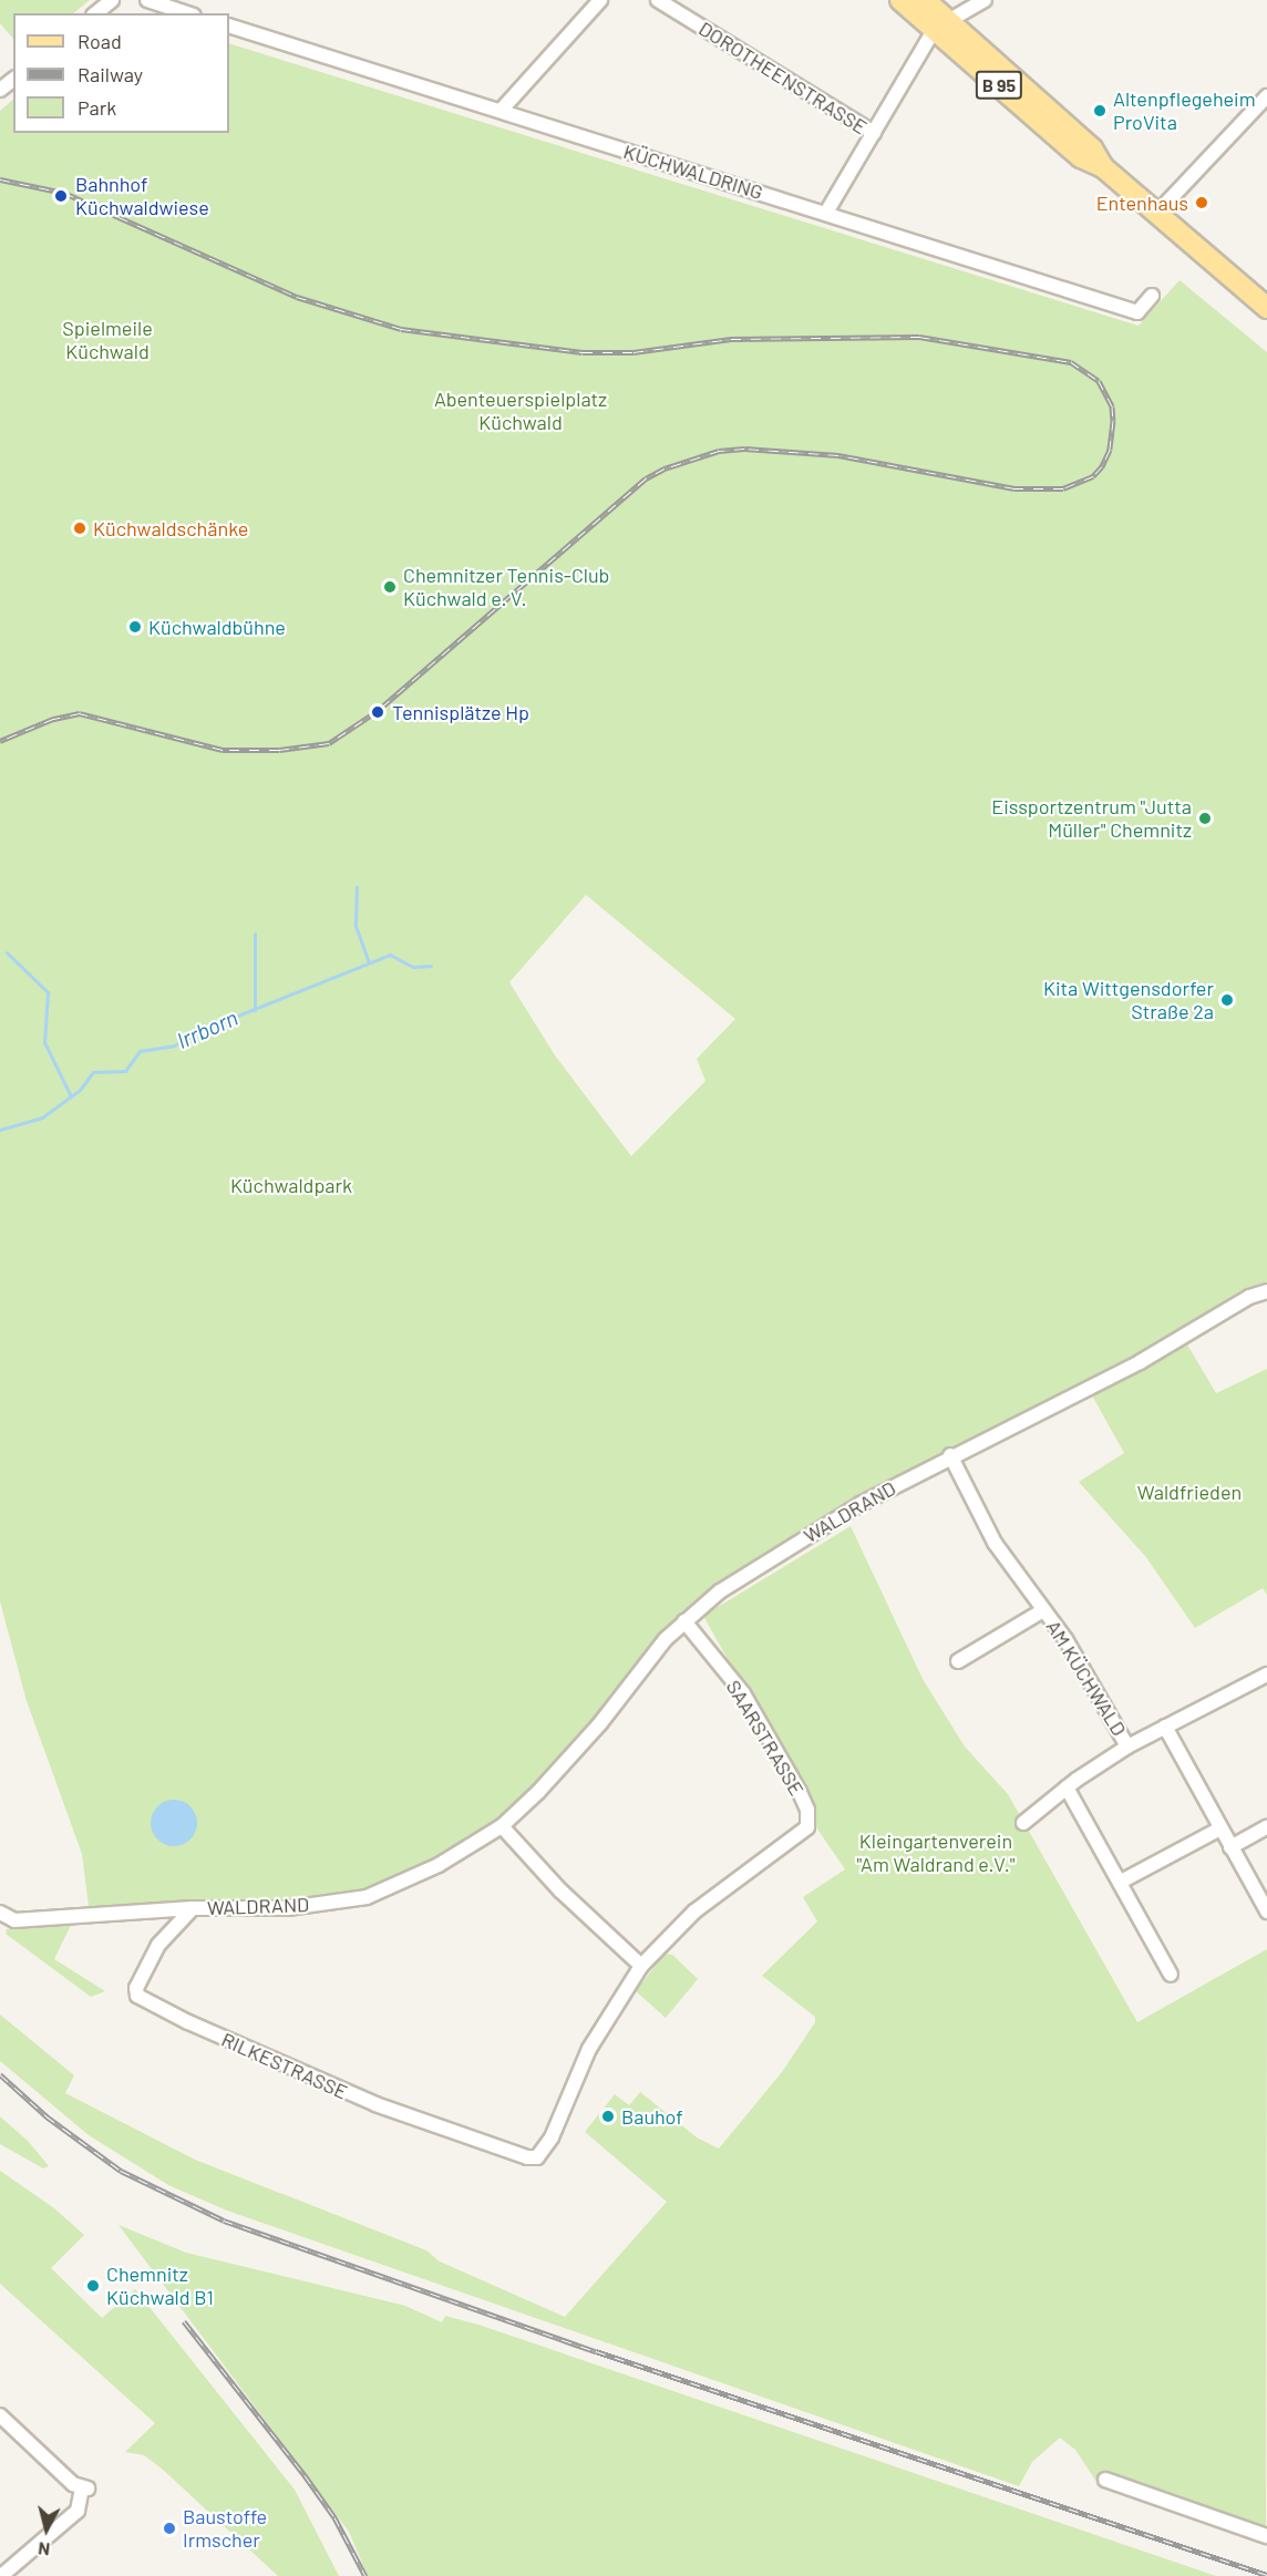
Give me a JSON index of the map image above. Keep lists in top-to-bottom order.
{
  "streets": {
    "main road": ["B 95"],
    "street": [
      "DOROTHEENSTRASSE",
      "KÜCHWALDRING",
      "WALDRAND",
      "AM KÜCHWALD",
      "SAARSTRASSE",
      "RILKESTRASSE"
    ]
  },
  "crossings": [
    ["WALDRAND", "AM KÜCHWALD"],
    ["WALDRAND", "SAARSTRASSE"],
    ["WALDRAND", "RILKESTRASSE"],
    ["SAARSTRASSE", "RILKESTRASSE"]
  ],
  "water": ["Irrborn"],
  "parks": [
    "Spielmeile Küchwald",
    "Abenteuerspielplatz Küchwald",
    "Küchwaldpark",
    "Waldfrieden",
    "Kleingartenverein \"Am Waldrand e.V.\""
  ],
  "places": [
    "Altenpflegeheim ProVita",
    "Bahnhof Küchwaldwiese",
    "Entenhaus",
    "Küchwaldschänke",
    "Chemnitzer Tennis-Club Küchwald e. V.",
    "Küchwaldbühne",
    "Tennisplätze Hp",
    "Eissportzentrum \"Jutta Müller\" Chemnitz",
    "Kita Wittgensdorfer Straße 2a",
    "Bauhof",
    "Chemnitz Küchwald B1",
    "Baustoffe Irmscher"
  ],
  "legend": ["Road", "Railway", "Park"],
  "north": "bottom"
}
